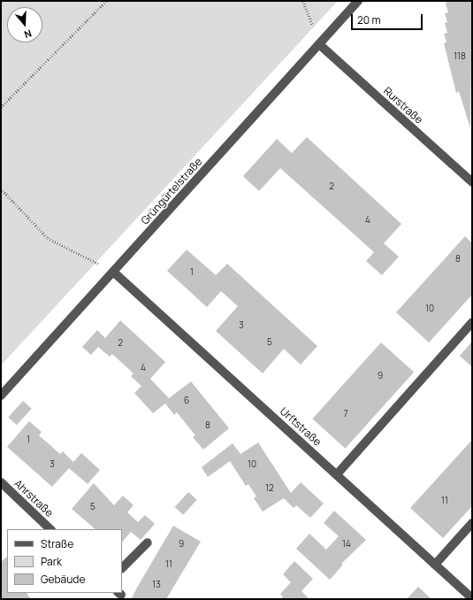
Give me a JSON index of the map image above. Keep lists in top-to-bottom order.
{
  "streets": {
    "street": [
      "Rurstraße",
      "Grüngürtelstraße",
      "Urftstraße",
      "Ahrstraße"
    ]
  },
  "crossings": [
    ["Rurstraße", "Grüngürtelstraße"],
    ["Grüngürtelstraße", "Urftstraße"]
  ],
  "house_numbers": [
    "118",
    "2",
    "4",
    "8",
    "1",
    "10",
    "3",
    "5",
    "2",
    "4",
    "9",
    "6",
    "7",
    "8",
    "1",
    "3",
    "10",
    "12",
    "11",
    "5",
    "9",
    "14",
    "11",
    "13"
  ],
  "legend": ["Straße", "Park", "Gebäude"],
  "scale_bar": "20 m",
  "north": "bottom"
}
